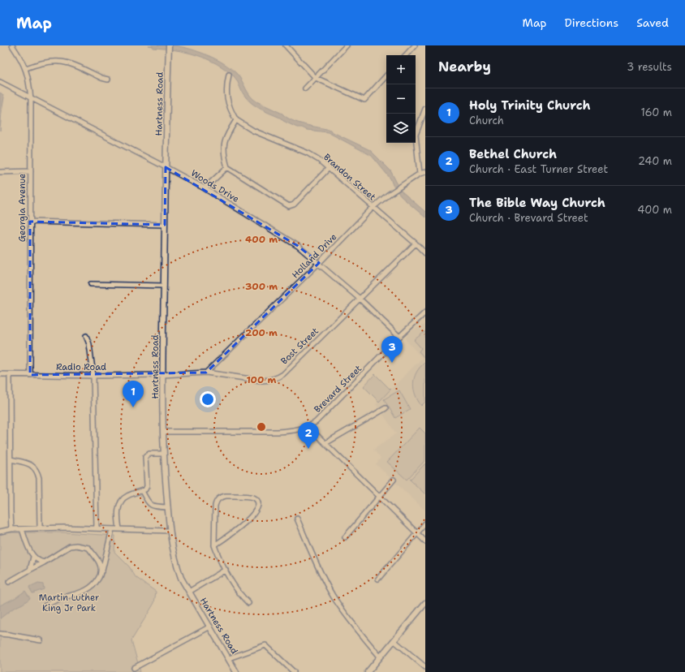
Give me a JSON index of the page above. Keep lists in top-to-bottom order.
{
  "streets": {
    "main road": ["Hartness Road"],
    "street": [
      "Brandon Street",
      "Woods Drive",
      "Georgia Avenue",
      "Holland Drive",
      "Bost Street",
      "Radio Road",
      "Brevard Street"
    ]
  },
  "crossings": [
    ["Hartness Road", "Woods Drive"],
    ["Hartness Road", "Bost Street"],
    ["Hartness Road", "Radio Road"],
    ["Hartness Road", "Brevard Street"],
    ["Brandon Street", "Holland Drive"],
    ["Brandon Street", "Bost Street"],
    ["Woods Drive", "Georgia Avenue"],
    ["Woods Drive", "Holland Drive"],
    ["Woods Drive", "Bost Street"],
    ["Woods Drive", "Brevard Street"],
    ["Georgia Avenue", "Radio Road"],
    ["Holland Drive", "Bost Street"],
    ["Bost Street", "Radio Road"]
  ],
  "parks": ["Martin Luther King Jr Park"],
  "page": {
    "header": "Map",
    "nav": ["Map", "Directions", "Saved"],
    "heading": ["Nearby", "3 results"],
    "map_buttons": ["+", "−"],
    "list": [
      {
        "mark": "1",
        "name": "Holy Trinity Church",
        "note": "Church",
        "value": "160 m"
      },
      {
        "mark": "2",
        "name": "Bethel Church",
        "note": "Church · East Turner Street",
        "value": "240 m"
      },
      {
        "mark": "3",
        "name": "The Bible Way Church",
        "note": "Church · Brevard Street",
        "value": "400 m"
      }
    ],
    "pins": ["3", "1", "2"]
  },
  "rings": [
    "400 m",
    "300 m",
    "200 m",
    "100 m"
  ]
}
